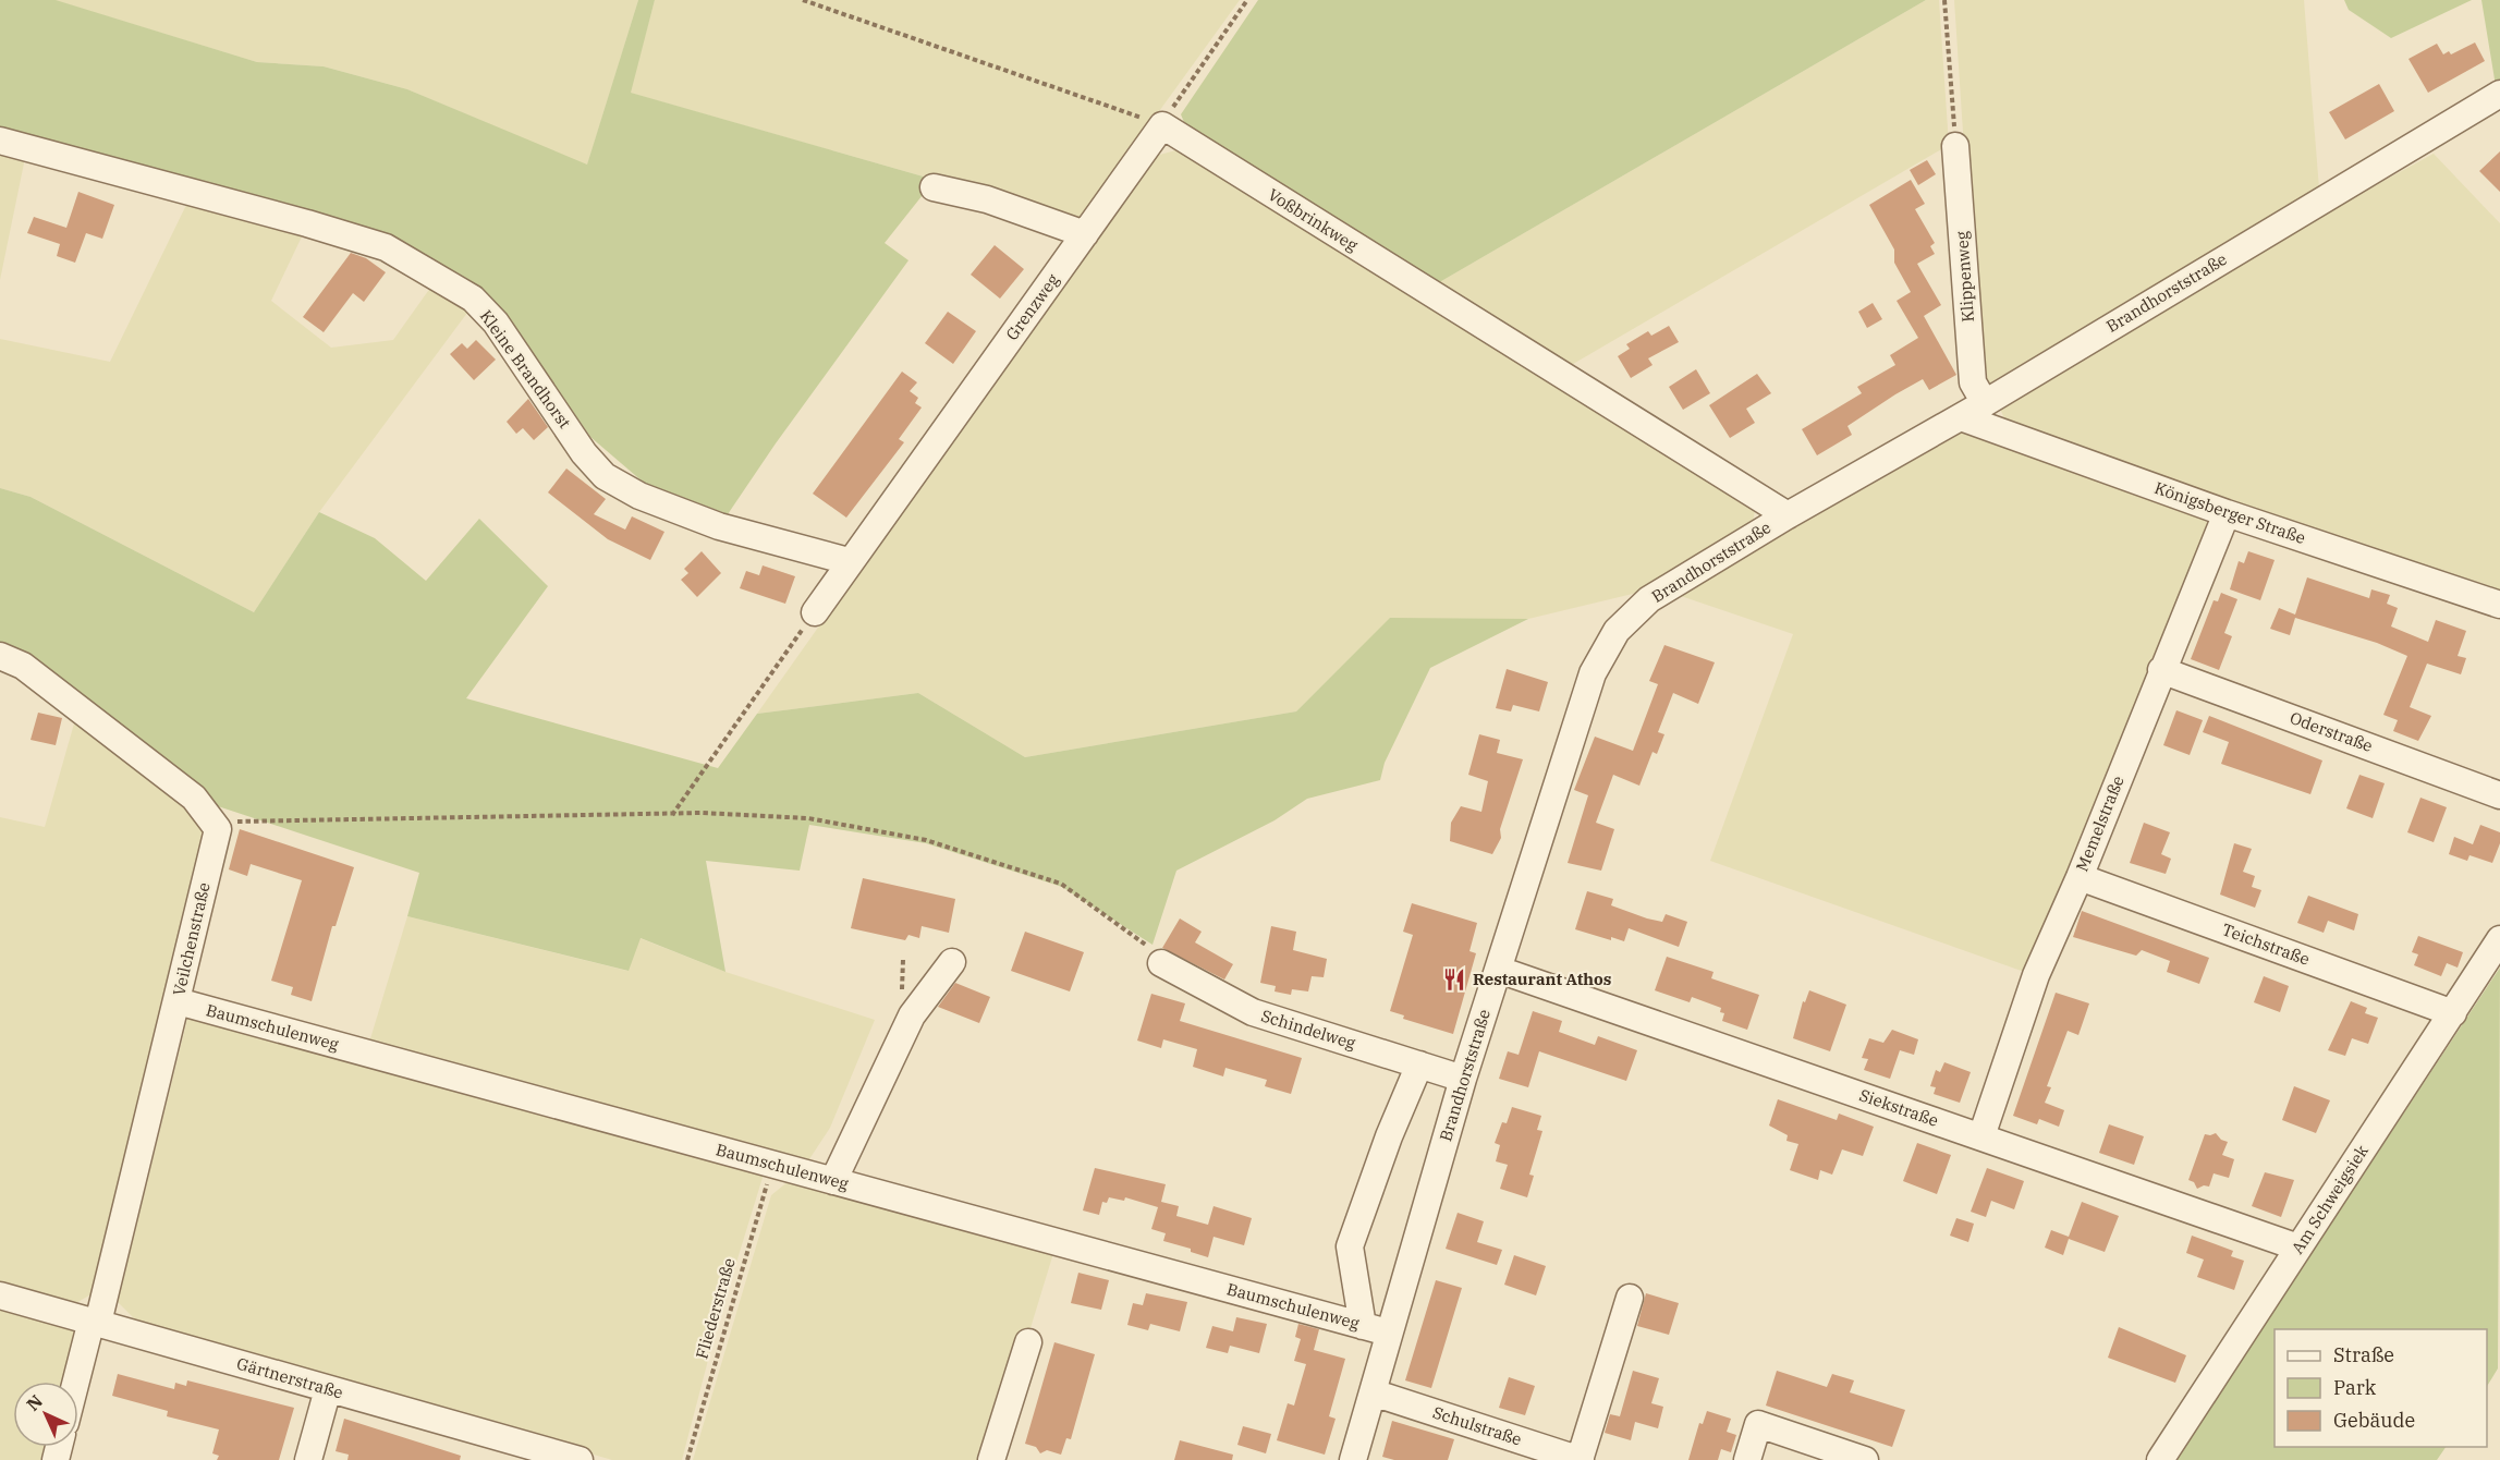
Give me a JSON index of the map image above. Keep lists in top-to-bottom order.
{
  "streets": {
    "street": [
      "Voßbrinkweg",
      "Klippenweg",
      "Brandhorststraße",
      "Grenzweg",
      "Kleine Brandhorst",
      "Königsberger Straße",
      "Oderstraße",
      "Memelstraße",
      "Veilchenstraße",
      "Teichstraße",
      "Baumschulenweg",
      "Schindelweg",
      "Siekstraße",
      "Am Schweigsiek",
      "Gärtnerstraße",
      "Schulstraße"
    ],
    "path": ["Fliederstraße"]
  },
  "crossings": [
    ["Voßbrinkweg", "Brandhorststraße"],
    ["Voßbrinkweg", "Grenzweg"],
    ["Klippenweg", "Brandhorststraße"],
    ["Brandhorststraße", "Königsberger Straße"],
    ["Brandhorststraße", "Baumschulenweg"],
    ["Brandhorststraße", "Schindelweg"],
    ["Brandhorststraße", "Siekstraße"],
    ["Brandhorststraße", "Schulstraße"],
    ["Grenzweg", "Kleine Brandhorst"],
    ["Königsberger Straße", "Memelstraße"],
    ["Oderstraße", "Memelstraße"],
    ["Memelstraße", "Teichstraße"],
    ["Memelstraße", "Siekstraße"],
    ["Veilchenstraße", "Baumschulenweg"],
    ["Veilchenstraße", "Gärtnerstraße"],
    ["Teichstraße", "Am Schweigsiek"],
    ["Baumschulenweg", "Fliederstraße"],
    ["Siekstraße", "Am Schweigsiek"]
  ],
  "places": {
    "restaurant": ["Restaurant Athos"]
  },
  "legend": ["Straße", "Park", "Gebäude"],
  "north": "top left"
}
